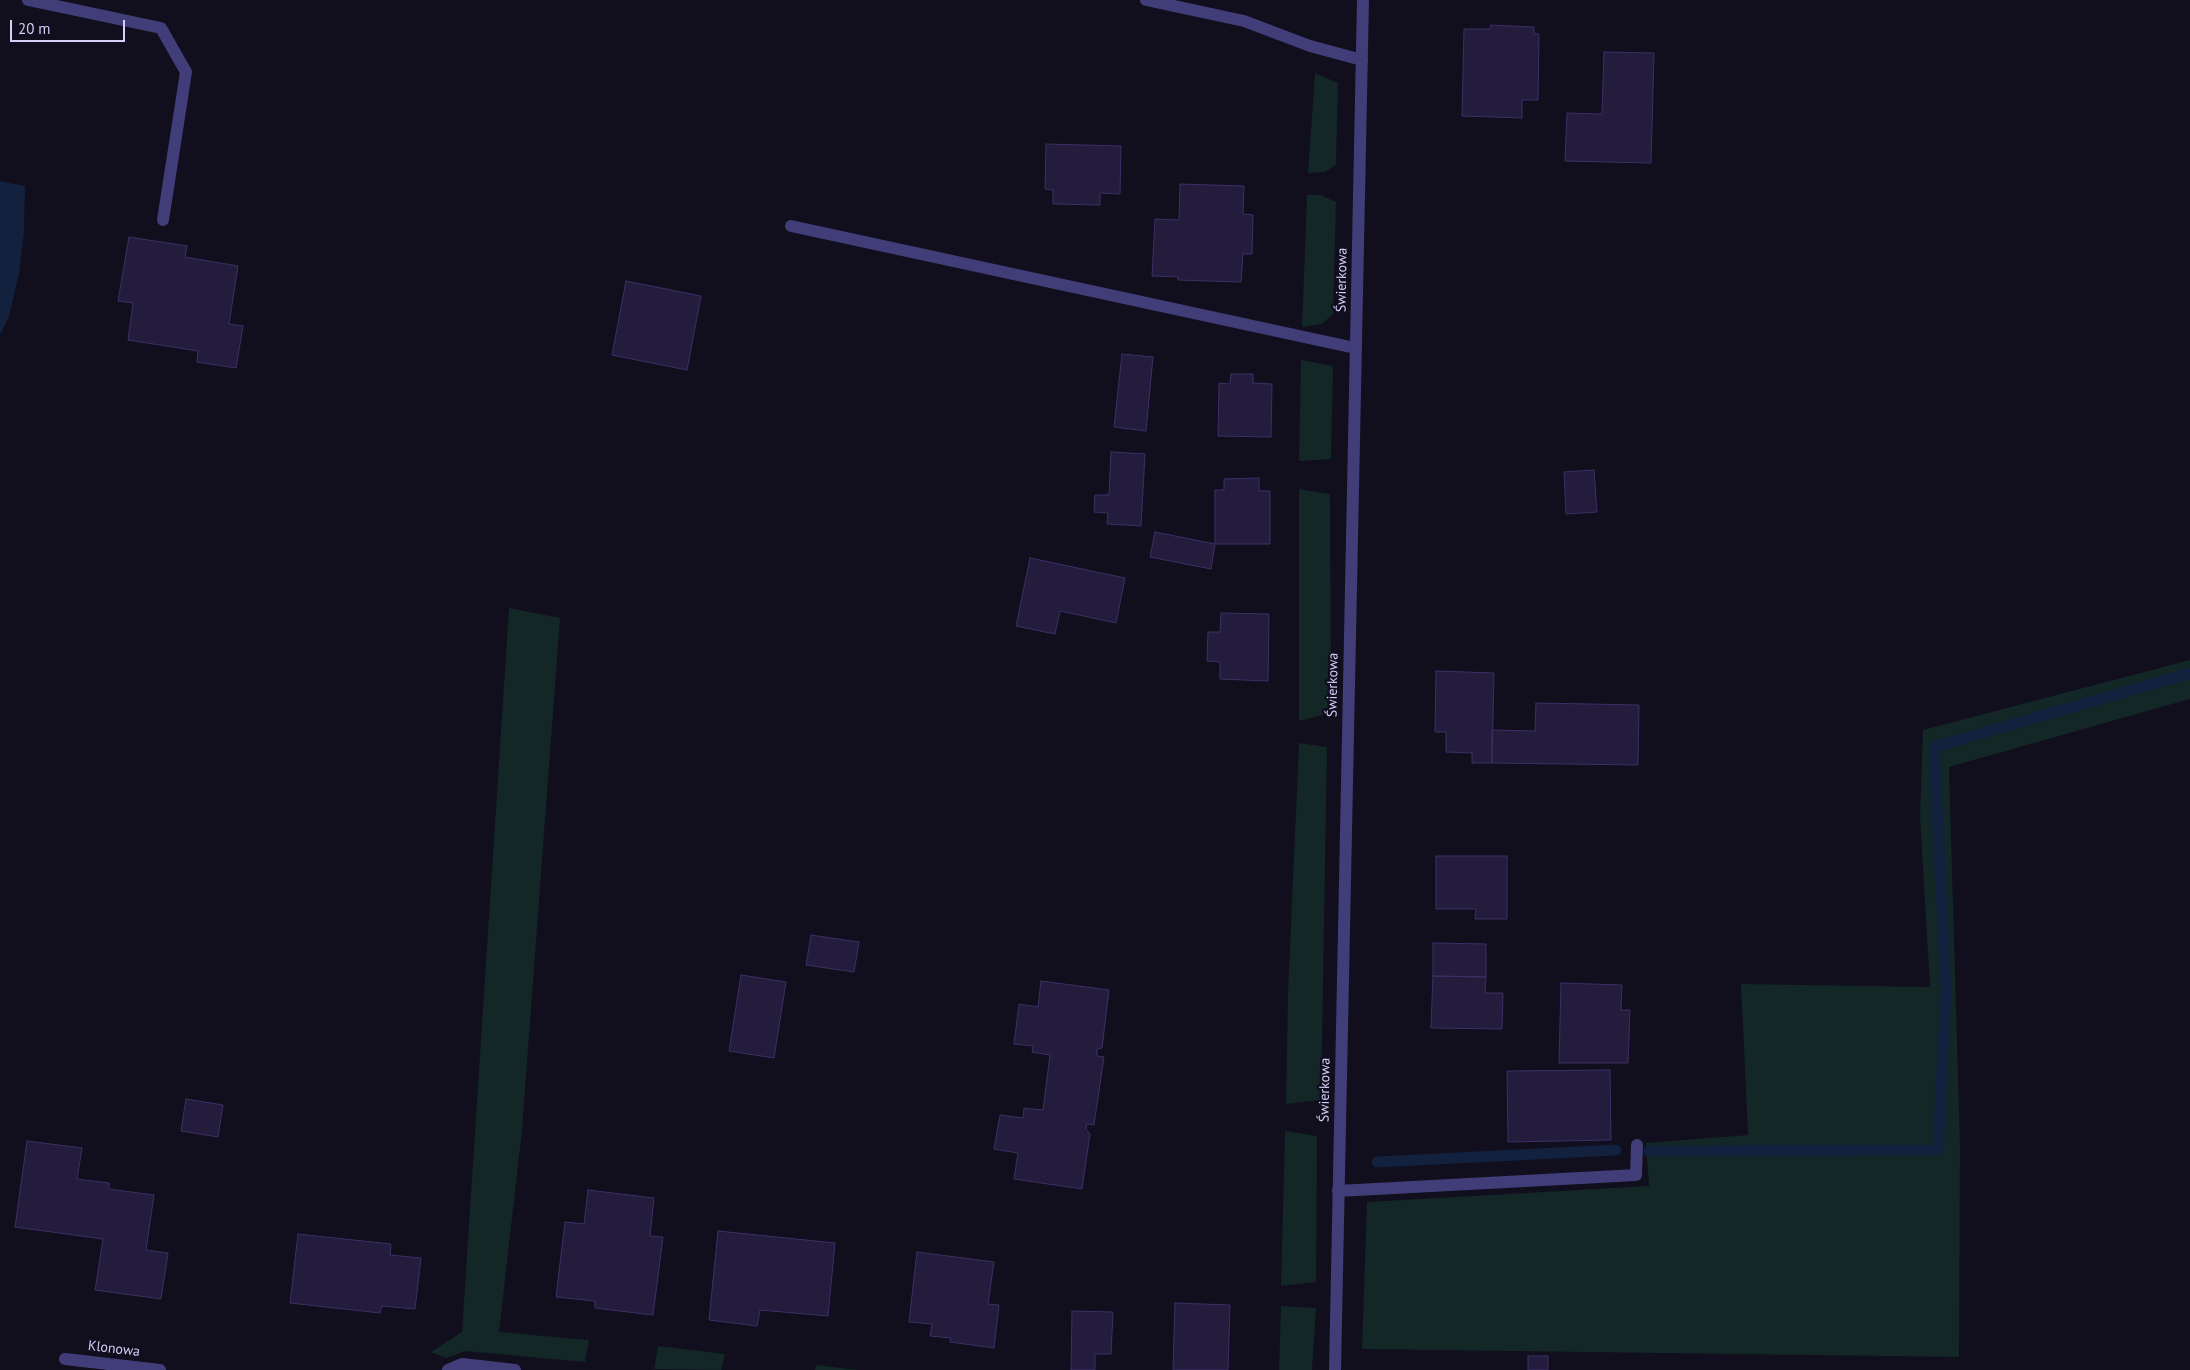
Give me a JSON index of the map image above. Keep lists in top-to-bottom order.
{
  "streets": {
    "street": ["Świerkowa", "Klonowa"]
  },
  "scale_bar": "20 m"
}
